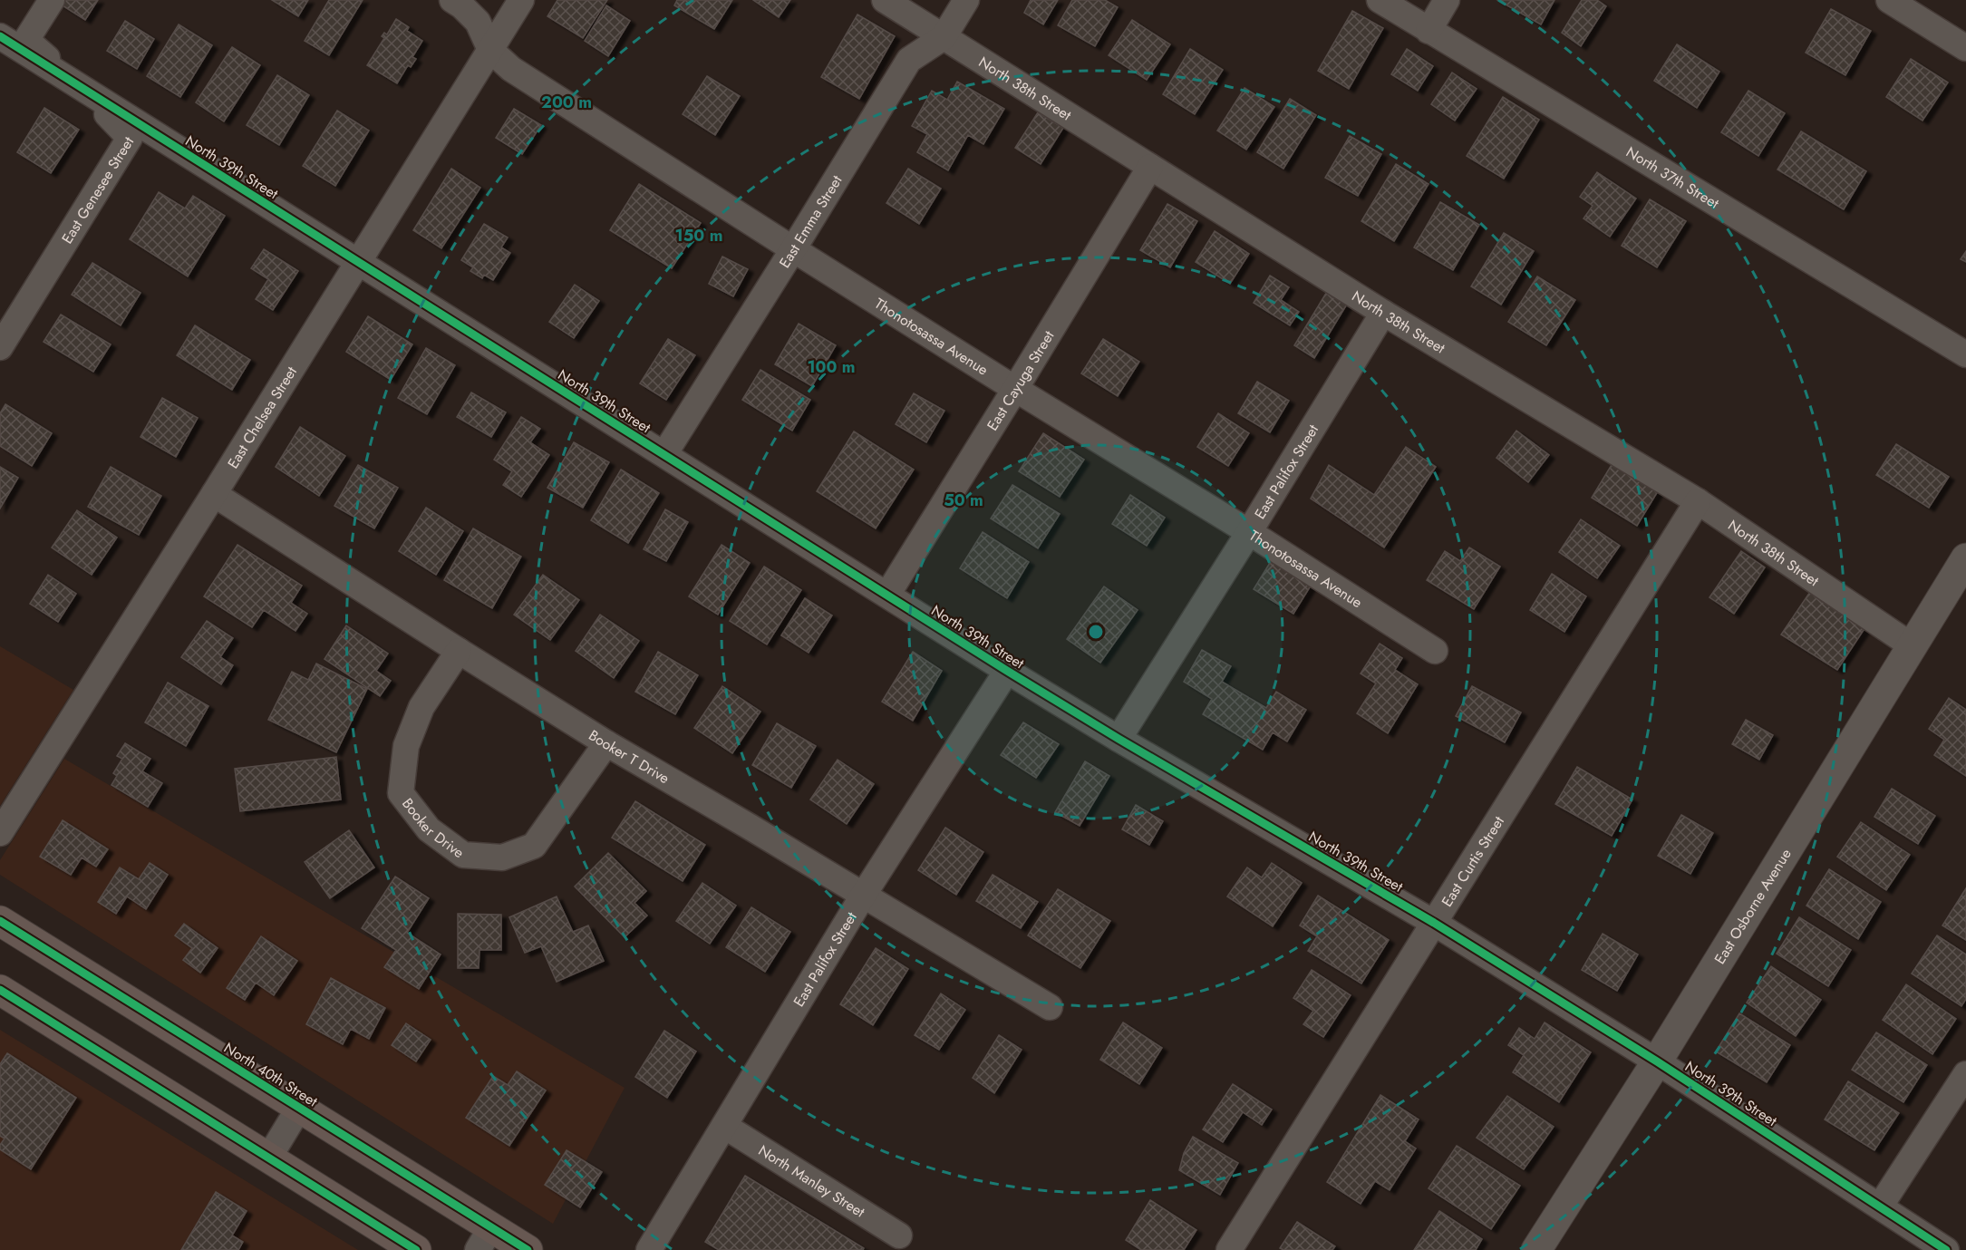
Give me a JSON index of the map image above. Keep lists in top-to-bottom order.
{
  "streets": {
    "main road": ["North 40th Street"],
    "street": [
      "North 38th Street",
      "North 39th Street",
      "North 37th Street",
      "East Genesee Street",
      "East Emma Street",
      "Thonotosassa Avenue",
      "East Cayuga Street",
      "East Chelsea Street",
      "East Palifox Street",
      "Booker T Drive",
      "Booker Drive",
      "East Curtis Street",
      "East Osborne Avenue",
      "North Manley Street"
    ]
  },
  "crossings": [
    ["North 38th Street", "East Emma Street"],
    ["North 38th Street", "East Cayuga Street"],
    ["North 38th Street", "East Palifox Street"],
    ["North 38th Street", "East Curtis Street"],
    ["North 38th Street", "East Osborne Avenue"],
    ["North 39th Street", "East Genesee Street"],
    ["North 39th Street", "East Emma Street"],
    ["North 39th Street", "East Cayuga Street"],
    ["North 39th Street", "East Chelsea Street"],
    ["North 39th Street", "East Palifox Street"],
    ["North 39th Street", "East Curtis Street"],
    ["North 39th Street", "East Osborne Avenue"],
    ["East Emma Street", "Thonotosassa Avenue"],
    ["Thonotosassa Avenue", "East Cayuga Street"],
    ["Thonotosassa Avenue", "East Chelsea Street"],
    ["Thonotosassa Avenue", "East Palifox Street"],
    ["East Chelsea Street", "Booker T Drive"],
    ["East Palifox Street", "Booker T Drive"],
    ["East Palifox Street", "North Manley Street"],
    ["Booker T Drive", "Booker Drive"]
  ],
  "rings": [
    "200 m",
    "150 m",
    "100 m",
    "50 m"
  ]
}
